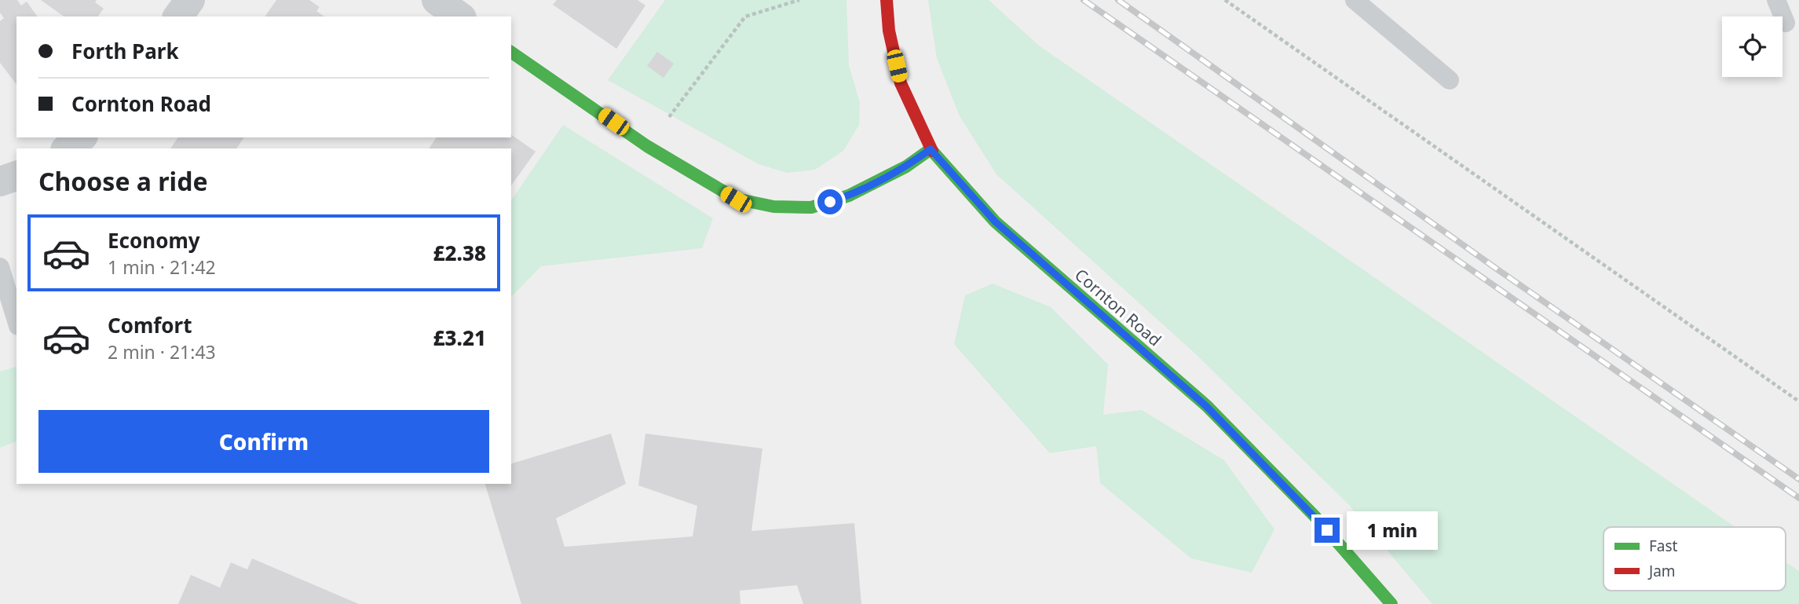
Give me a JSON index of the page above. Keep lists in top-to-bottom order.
{
  "streets": {
    "main road": ["Cornton Road"]
  },
  "legend": ["Fast", "Jam"],
  "page": {
    "banner": ["Forth Park", "Cornton Road"],
    "heading": "Choose a ride",
    "list": [
      {
        "name": "Economy",
        "note": "1 min · 21:42",
        "value": "£2.38"
      },
      {
        "name": "Comfort",
        "note": "2 min · 21:43",
        "value": "£3.21"
      }
    ],
    "buttons": "Confirm",
    "bubble": "1 min"
  }
}
